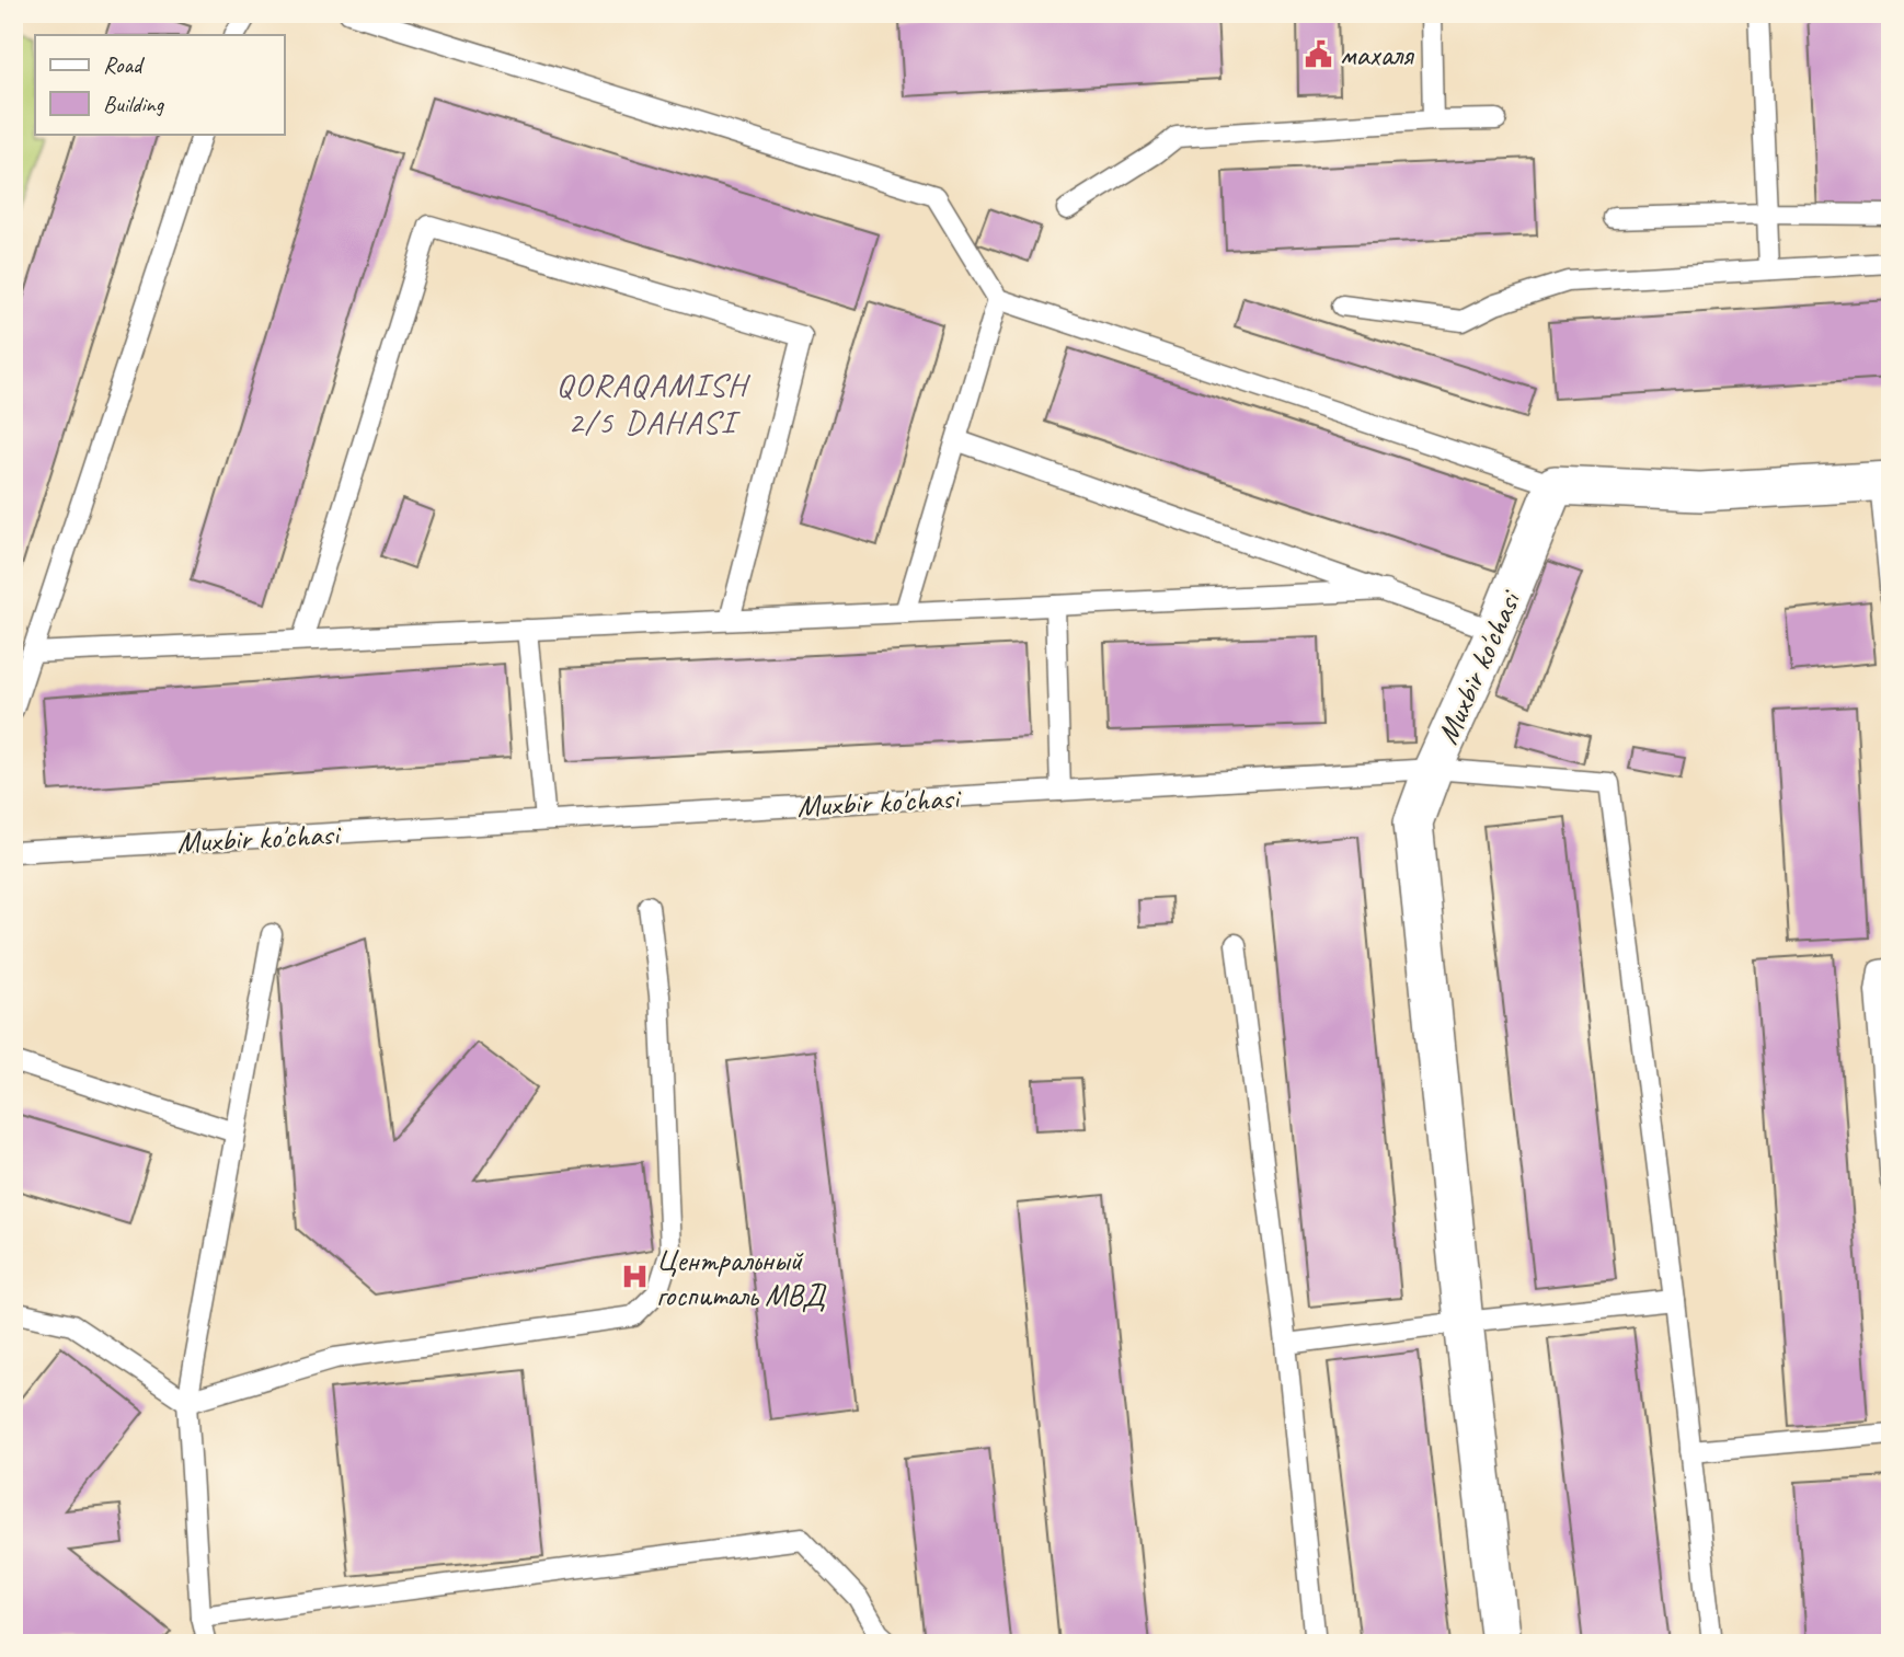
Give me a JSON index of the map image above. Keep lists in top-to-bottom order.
{
  "streets": {
    "street": ["Muxbir ko'chasi"]
  },
  "districts": ["QORAQAMISH 2/5 DAHASI"],
  "places": {
    "public building": ["махаля"],
    "hospital": ["Центральный госпиталь МВД"]
  },
  "legend": ["Road", "Building"]
}
